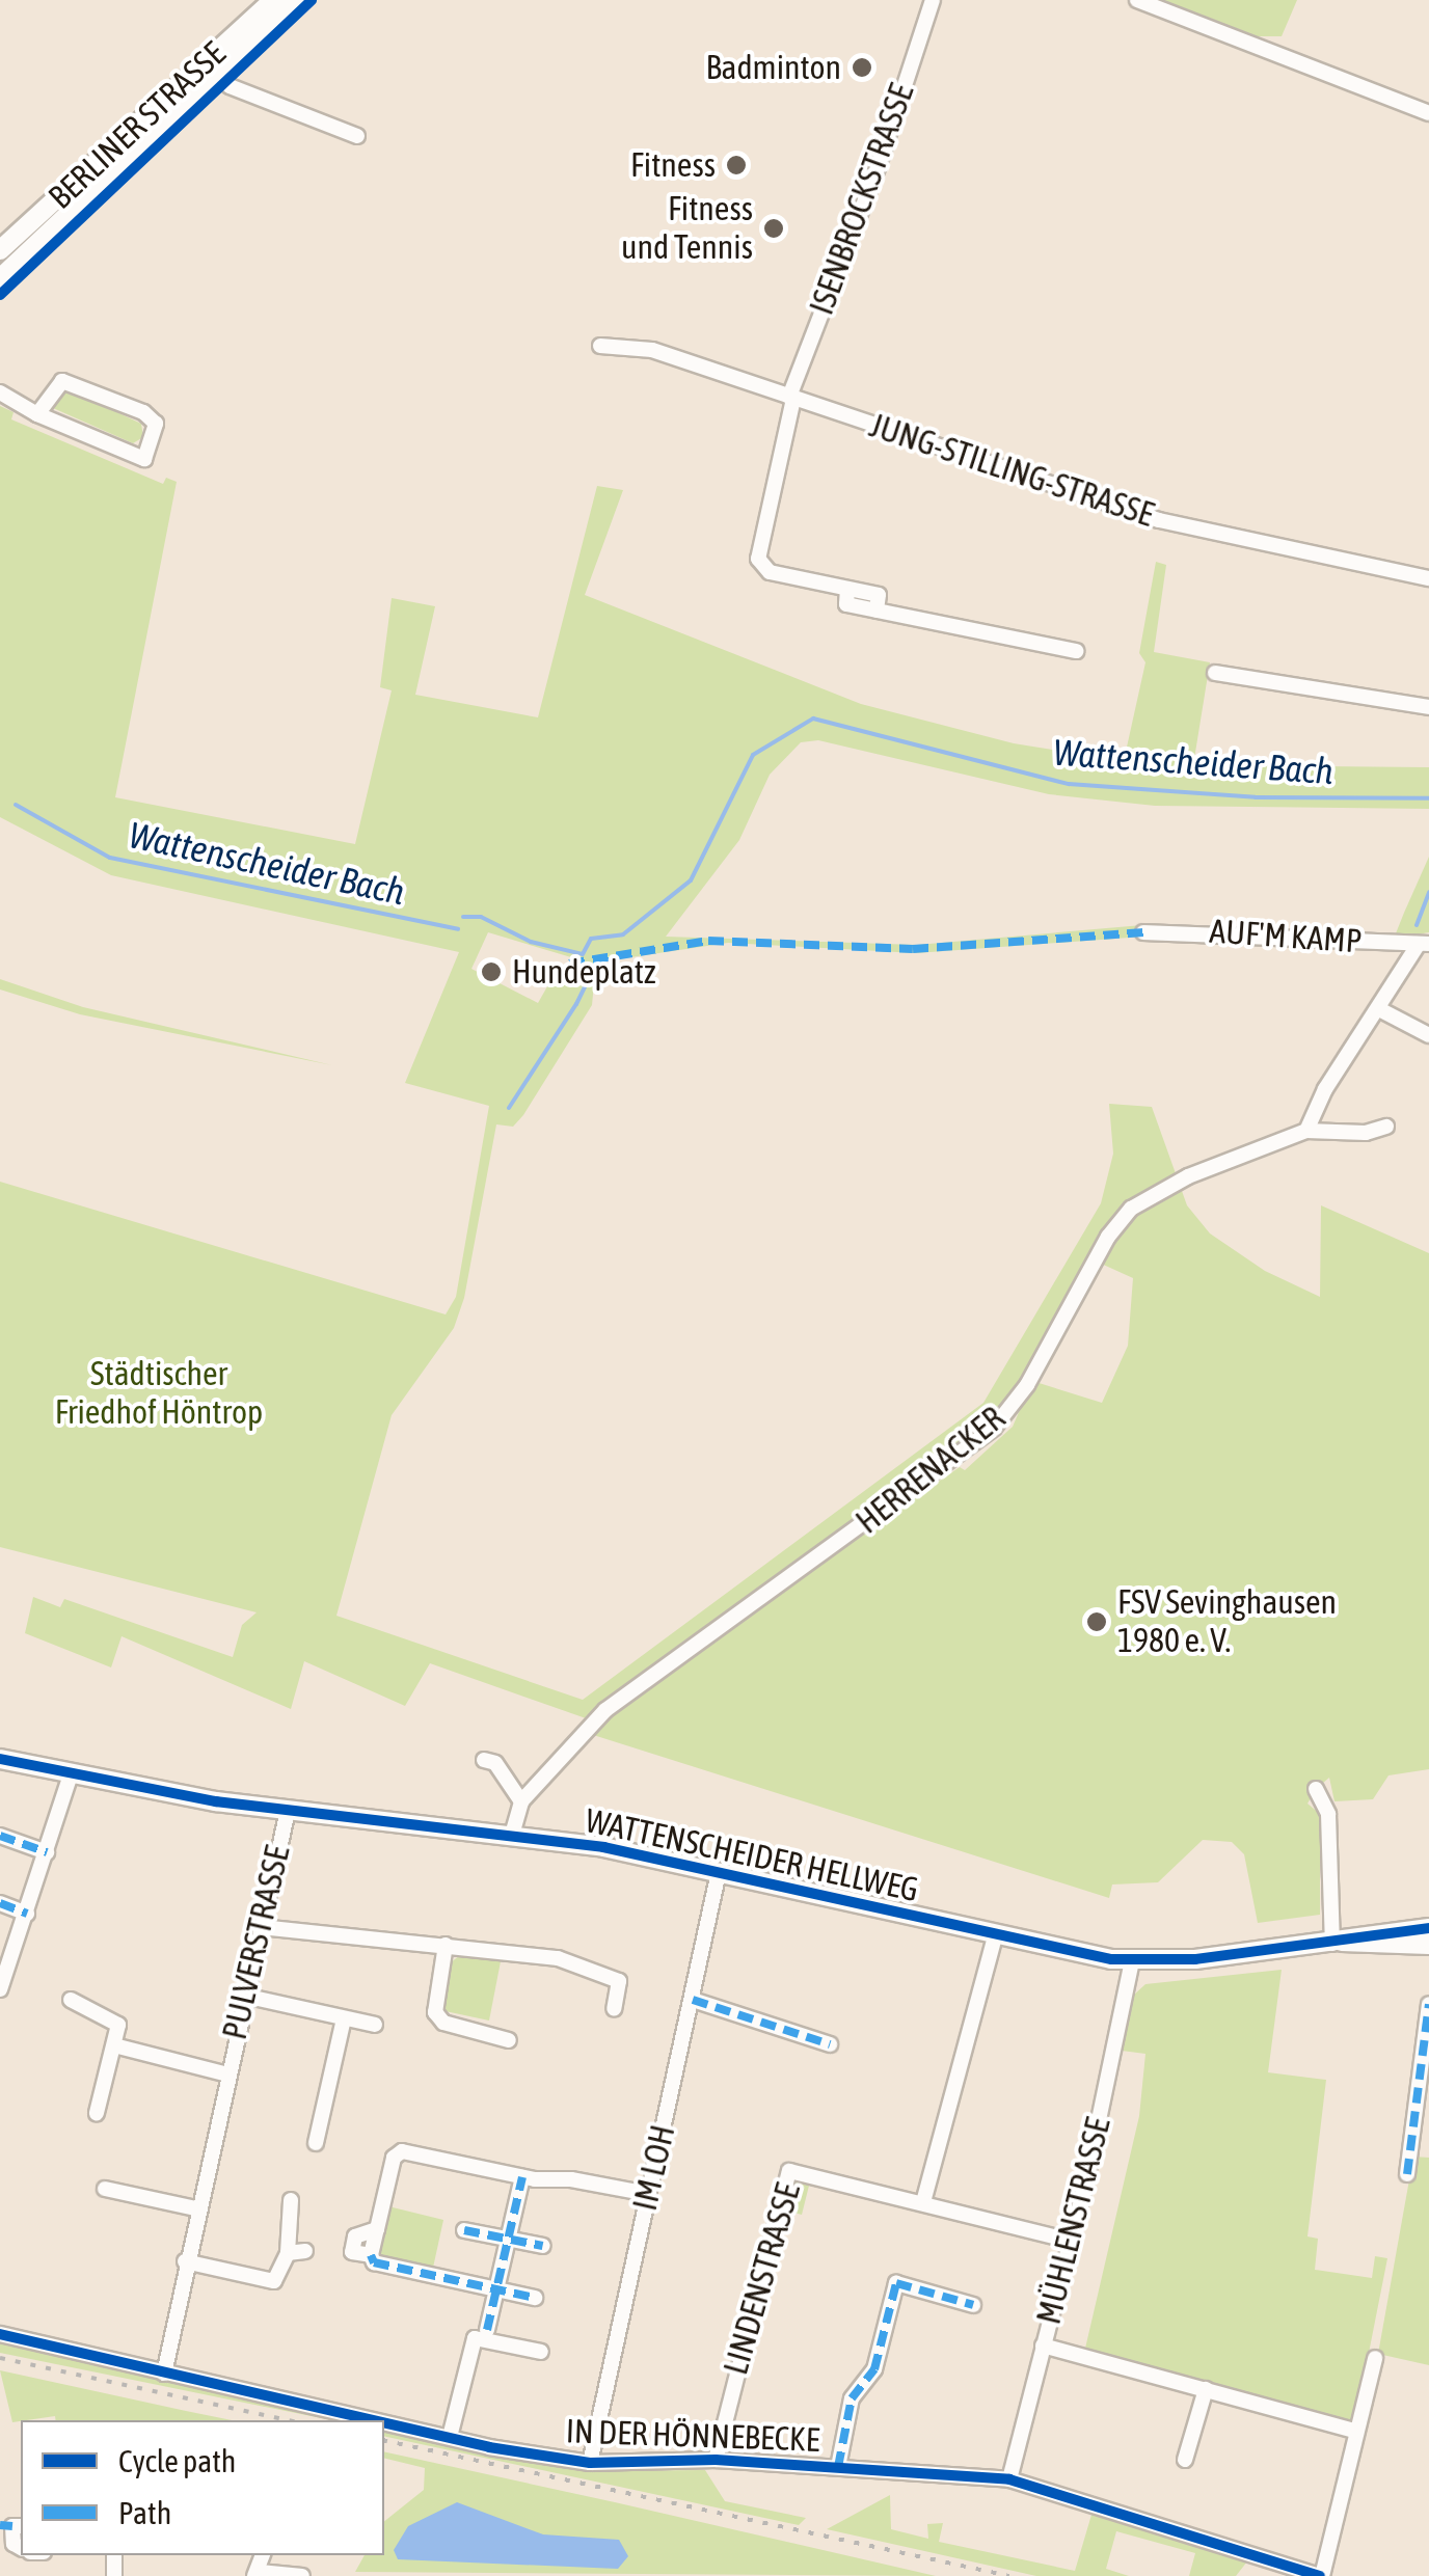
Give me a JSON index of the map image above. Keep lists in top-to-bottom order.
{
  "streets": {
    "main road": ["BERLINER STRASSE", "WATTENSCHEIDER HELLWEG"],
    "street": [
      "ISENBROCKSTRASSE",
      "JUNG-STILLING-STRASSE",
      "AUF'M KAMP",
      "HERRENACKER",
      "PULVERSTRASSE",
      "IM LOH",
      "MÜHLENSTRASSE",
      "LINDENSTRASSE",
      "IN DER HÖNNEBECKE"
    ]
  },
  "crossings": [
    ["ISENBROCKSTRASSE", "JUNG-STILLING-STRASSE"],
    ["HERRENACKER", "WATTENSCHEIDER HELLWEG"],
    ["WATTENSCHEIDER HELLWEG", "PULVERSTRASSE"],
    ["WATTENSCHEIDER HELLWEG", "IM LOH"],
    ["WATTENSCHEIDER HELLWEG", "MÜHLENSTRASSE"],
    ["PULVERSTRASSE", "IN DER HÖNNEBECKE"],
    ["IM LOH", "IN DER HÖNNEBECKE"],
    ["MÜHLENSTRASSE", "LINDENSTRASSE"],
    ["MÜHLENSTRASSE", "IN DER HÖNNEBECKE"],
    ["LINDENSTRASSE", "IN DER HÖNNEBECKE"]
  ],
  "water": ["Wattenscheider Bach"],
  "parks": ["Städtischer Friedhof Höntrop"],
  "places": [
    "Badminton",
    "Fitness",
    "Fitness und Tennis",
    "Hundeplatz",
    "FSV Sevinghausen 1980 e. V."
  ],
  "legend": ["Cycle path", "Path"]
}
